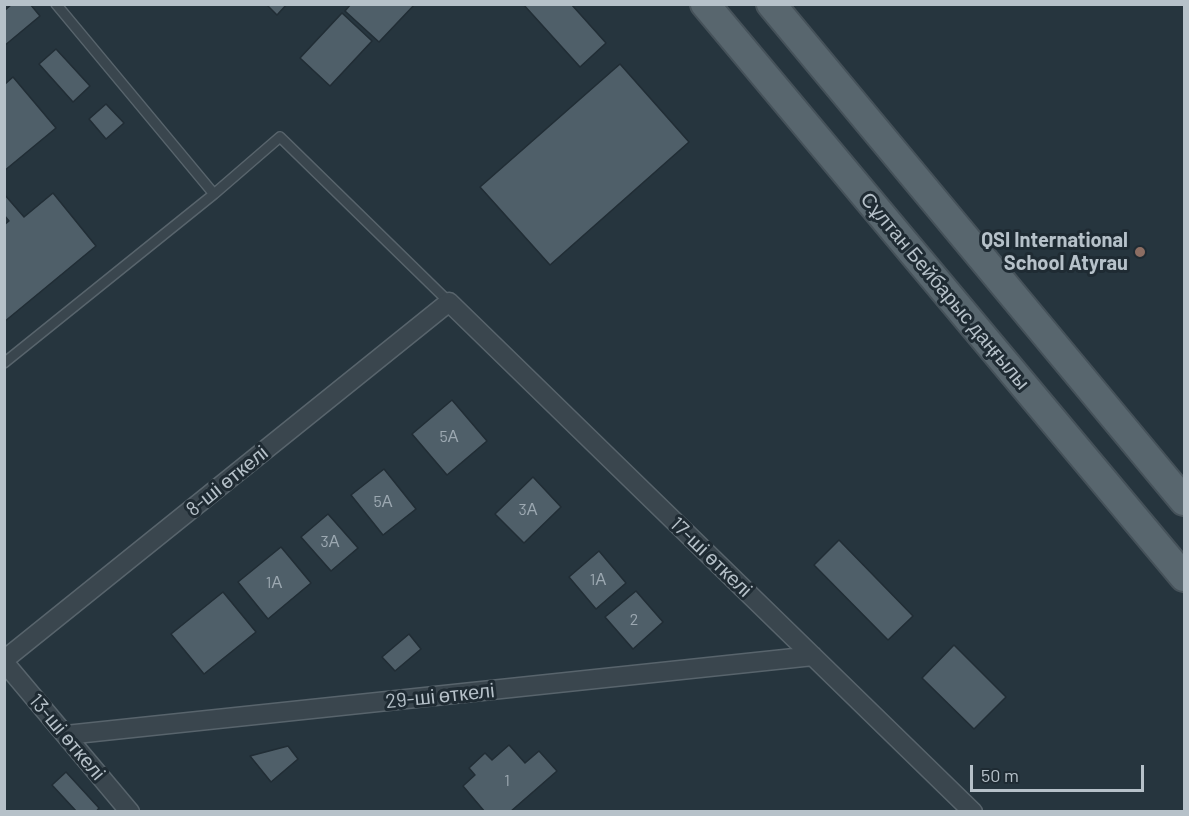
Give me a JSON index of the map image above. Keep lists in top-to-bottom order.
{
  "streets": {
    "main road": ["Сұлтан Бейбарыс даңғылы"],
    "street": [
      "8-ші өткелі",
      "17-ші өткелі",
      "29-ші өткелі",
      "13-ші өткелі"
    ]
  },
  "crossings": [
    ["8-ші өткелі", "17-ші өткелі"],
    ["8-ші өткелі", "13-ші өткелі"],
    ["17-ші өткелі", "29-ші өткелі"],
    ["29-ші өткелі", "13-ші өткелі"]
  ],
  "places": ["QSI International School Atyrau"],
  "house_numbers": [
    "5А",
    "5А",
    "3А",
    "3А",
    "1А",
    "1А",
    "2",
    "1"
  ],
  "scale_bar": "50 m"
}
